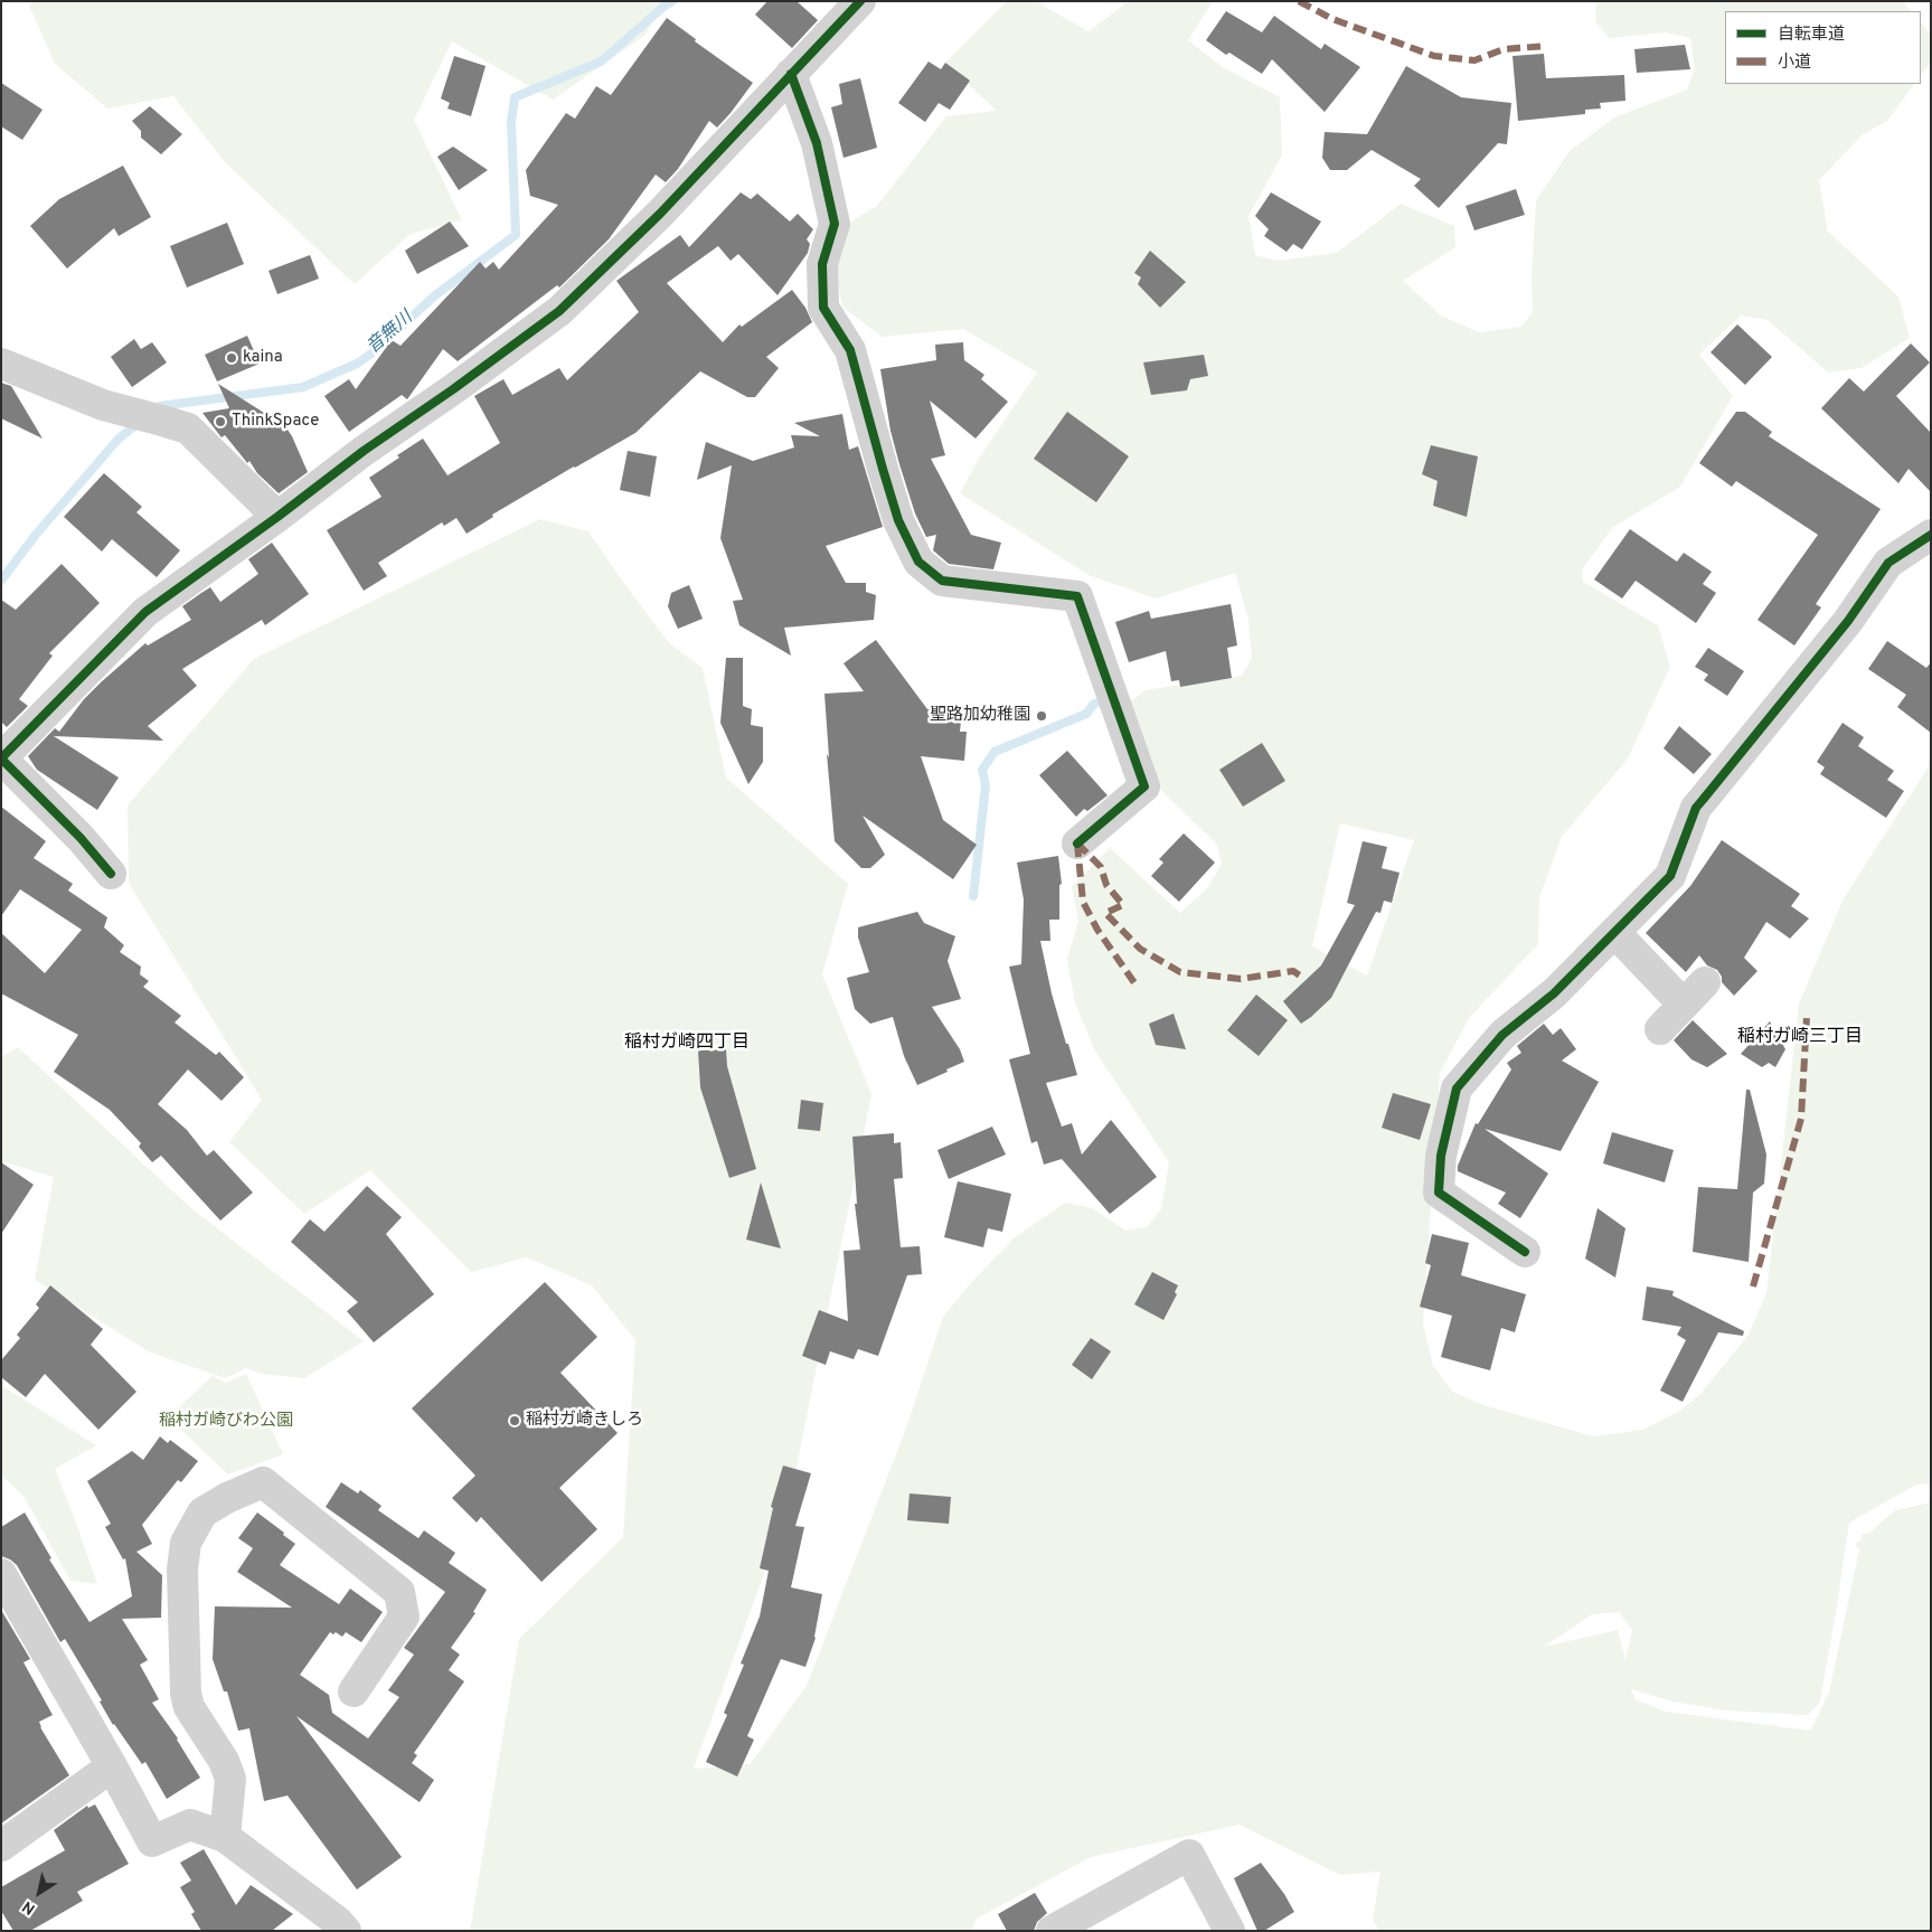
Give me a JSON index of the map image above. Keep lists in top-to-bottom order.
{
  "districts": ["稲村ガ崎三丁目", "稲村ガ崎四丁目"],
  "water": ["音無川"],
  "parks": ["稲村ガ崎びわ公園"],
  "places": [
    "kaina",
    "ThinkSpace",
    "聖路加幼稚園",
    "稲村ガ崎きしろ"
  ],
  "legend": ["自転車道", "小道"],
  "north": "bottom left"
}
